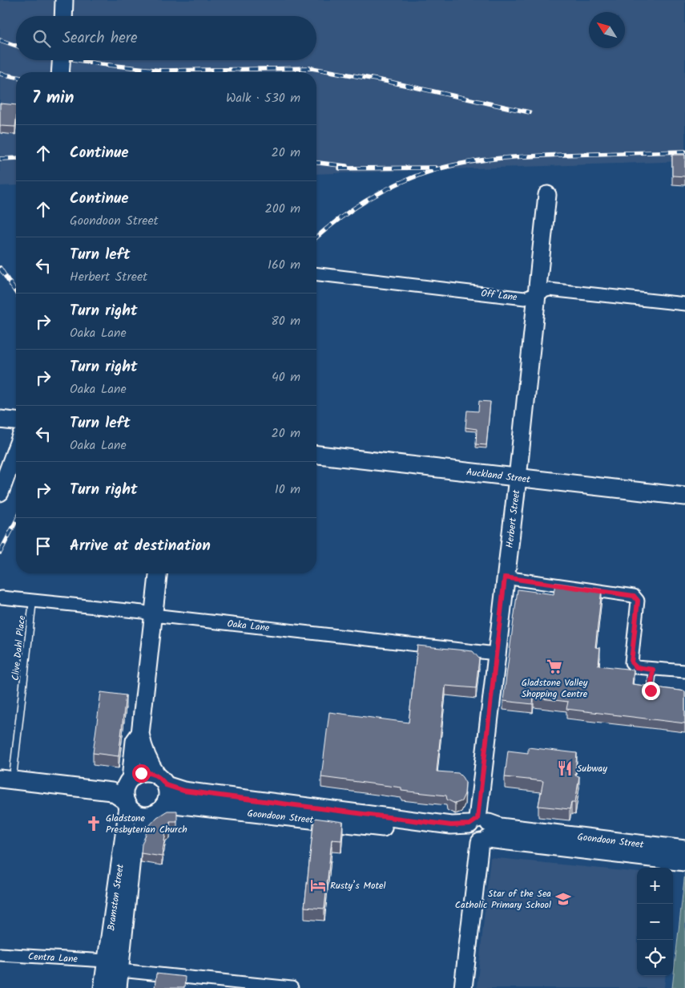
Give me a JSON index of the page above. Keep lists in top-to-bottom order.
{
  "streets": {
    "street": [
      "Off Lane",
      "Auckland Street",
      "Herbert Street",
      "Oaka Lane",
      "Goondoon Street",
      "Bramston Street",
      "Centra Lane"
    ],
    "lane": ["Clive Dahl Place"]
  },
  "crossings": [
    ["Off Lane", "Herbert Street"],
    ["Auckland Street", "Herbert Street"],
    ["Herbert Street", "Oaka Lane"],
    ["Herbert Street", "Goondoon Street"],
    ["Oaka Lane", "Clive Dahl Place"],
    ["Oaka Lane", "Bramston Street"],
    ["Goondoon Street", "Bramston Street"],
    ["Bramston Street", "Centra Lane"]
  ],
  "places": {
    "supermarket": ["Gladstone Valley Shopping Centre"],
    "restaurant": ["Subway"],
    "church": ["Gladstone Presbyterian Church"],
    "hotel": ["Rusty’s Motel"],
    "school or university": ["Star of the Sea Catholic Primary School"]
  },
  "north": "top left",
  "page": {
    "search": "Search here",
    "heading": ["7 min", "Walk · 530 m"],
    "list": [
      ["Continue", "20 m"],
      ["Continue", "Goondoon Street", "200 m"],
      ["Turn left", "Herbert Street", "160 m"],
      ["Turn right", "Oaka Lane", "80 m"],
      ["Turn right", "Oaka Lane", "40 m"],
      ["Turn left", "Oaka Lane", "20 m"],
      ["Turn right", "10 m"],
      "Arrive at destination"
    ],
    "map_buttons": ["+", "−"]
  }
}
